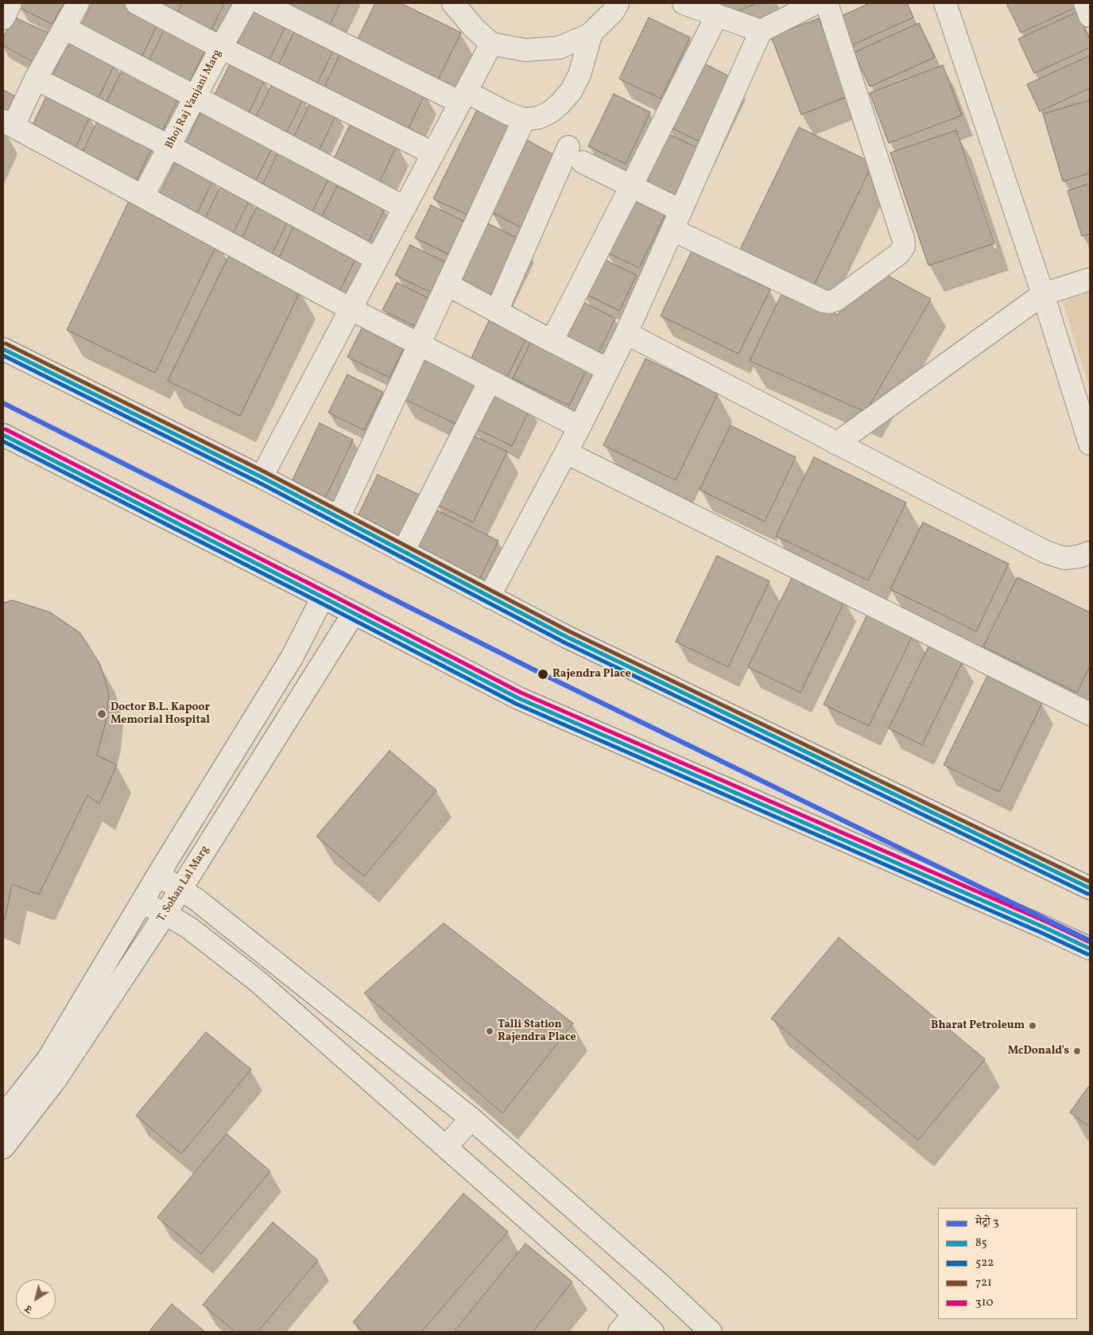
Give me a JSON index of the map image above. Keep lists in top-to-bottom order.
{
  "streets": {
    "street": ["Bhoj Raj Vanjani Marg", "T. Sohan Lal Marg"]
  },
  "places": [
    "Rajendra Place",
    "Doctor B.L. Kapoor Memorial Hospital",
    "Bharat Petroleum",
    "Talli Station Rajendra Place",
    "McDonald's"
  ],
  "lines": [
    "transit line 721",
    "transit line 85",
    "transit line 522",
    "metro line 3",
    "transit line 310"
  ],
  "legend": [
    "मेट्रो 3",
    "85",
    "522",
    "721",
    "310"
  ],
  "north": "bottom left"
}
